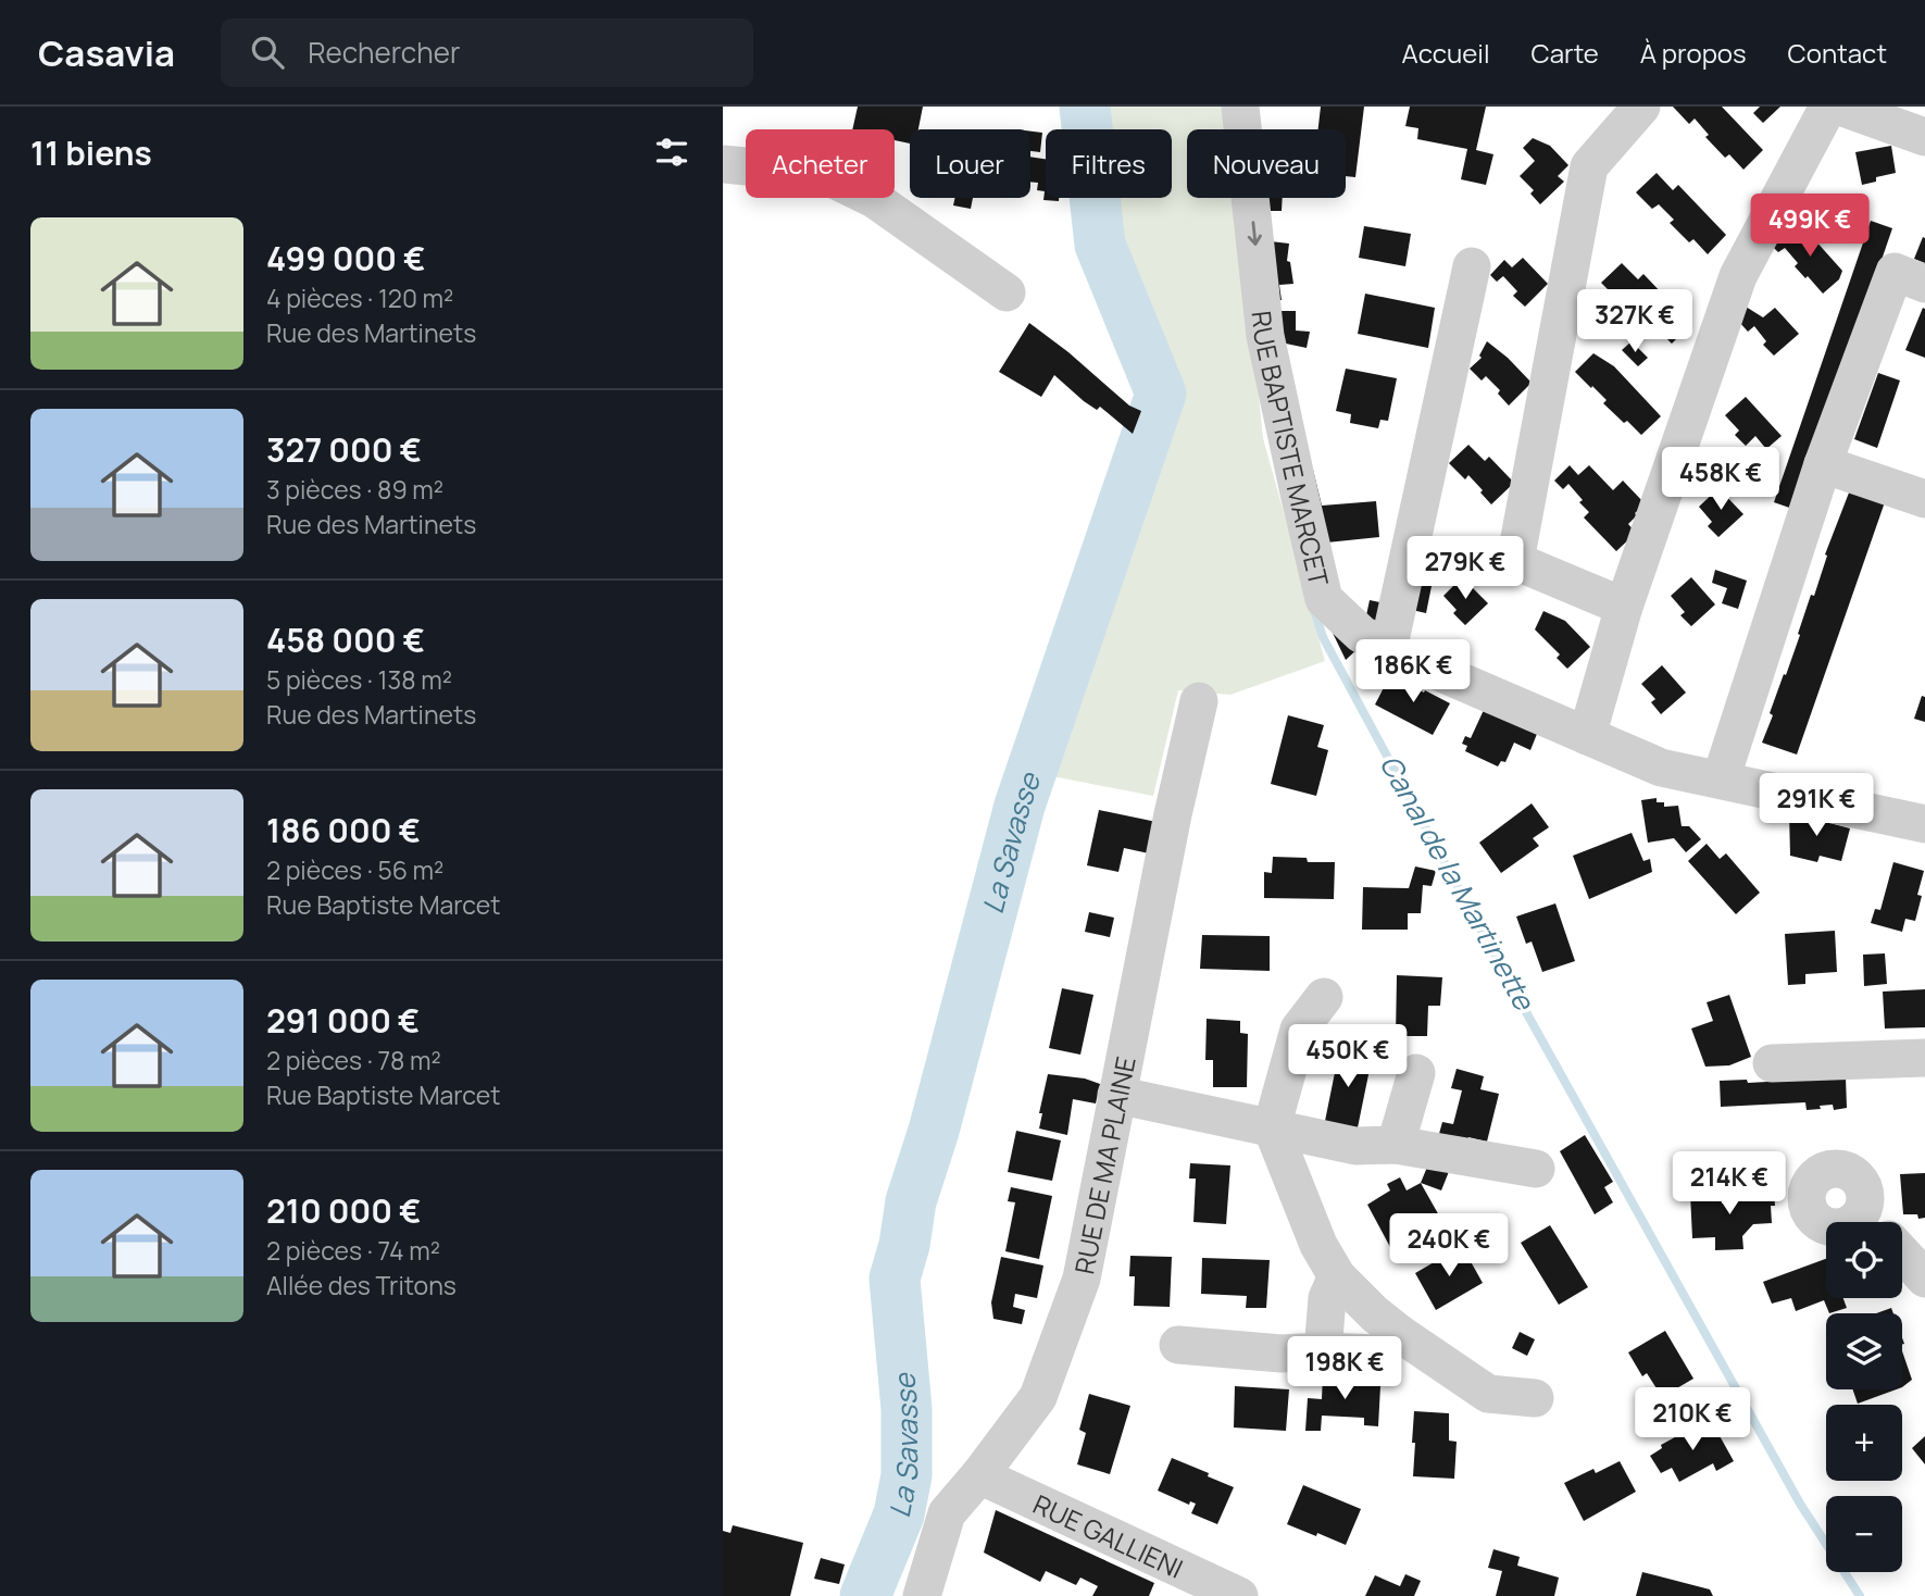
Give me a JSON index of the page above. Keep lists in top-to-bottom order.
{
  "streets": {
    "street": ["RUE BAPTISTE MARCET", "RUE DE MA PLAINE", "RUE GALLIENI"]
  },
  "crossings": [
    ["RUE DE MA PLAINE", "RUE GALLIENI"]
  ],
  "one_way": ["RUE BAPTISTE MARCET"],
  "water": ["La Savasse", "Canal de la Martinette"],
  "page": {
    "header": "Casavia",
    "search": "Rechercher",
    "nav": [
      "Accueil",
      "Carte",
      "À propos",
      "Contact"
    ],
    "heading": "11 biens",
    "chip": [
      "Acheter",
      "Louer",
      "Filtres",
      "Nouveau"
    ],
    "price": [
      "499K €",
      "327K €",
      "458K €",
      "279K €",
      "186K €",
      "291K €",
      "450K €",
      "214K €",
      "240K €",
      "198K €",
      "210K €"
    ],
    "list": [
      {
        "name": "499 000 €",
        "note": "4 pièces · 120 m² · Rue des Martinets"
      },
      {
        "name": "327 000 €",
        "note": "3 pièces · 89 m² · Rue des Martinets"
      },
      {
        "name": "458 000 €",
        "note": "5 pièces · 138 m² · Rue des Martinets"
      },
      {
        "name": "186 000 €",
        "note": "2 pièces · 56 m² · Rue Baptiste Marcet"
      },
      {
        "name": "291 000 €",
        "note": "2 pièces · 78 m² · Rue Baptiste Marcet"
      },
      {
        "name": "210 000 €",
        "note": "2 pièces · 74 m² · Allée des Tritons"
      }
    ],
    "map_buttons": ["+", "−"]
  }
}
